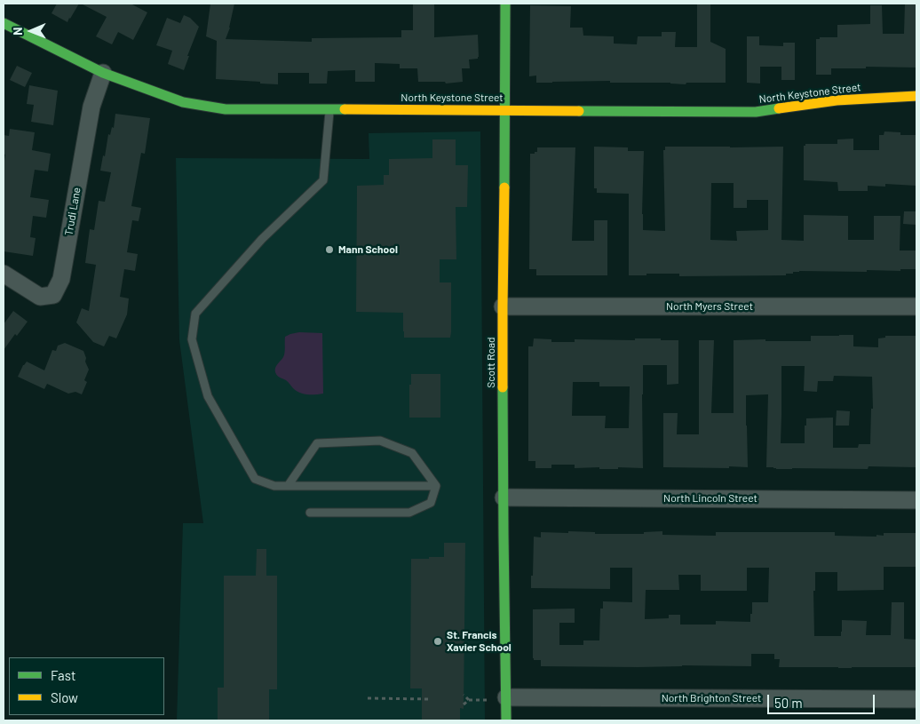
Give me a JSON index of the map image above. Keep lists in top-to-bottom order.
{
  "streets": {
    "street": [
      "North Keystone Street",
      "Trudi Lane",
      "North Myers Street",
      "Scott Road",
      "North Lincoln Street",
      "North Brighton Street"
    ]
  },
  "crossings": [
    ["North Keystone Street", "Trudi Lane"],
    ["North Keystone Street", "Scott Road"],
    ["North Myers Street", "Scott Road"],
    ["Scott Road", "North Lincoln Street"],
    ["Scott Road", "North Brighton Street"]
  ],
  "places": ["Mann School", "St. Francis Xavier School"],
  "legend": ["Fast", "Slow"],
  "scale_bar": "50 m",
  "north": "left"
}
